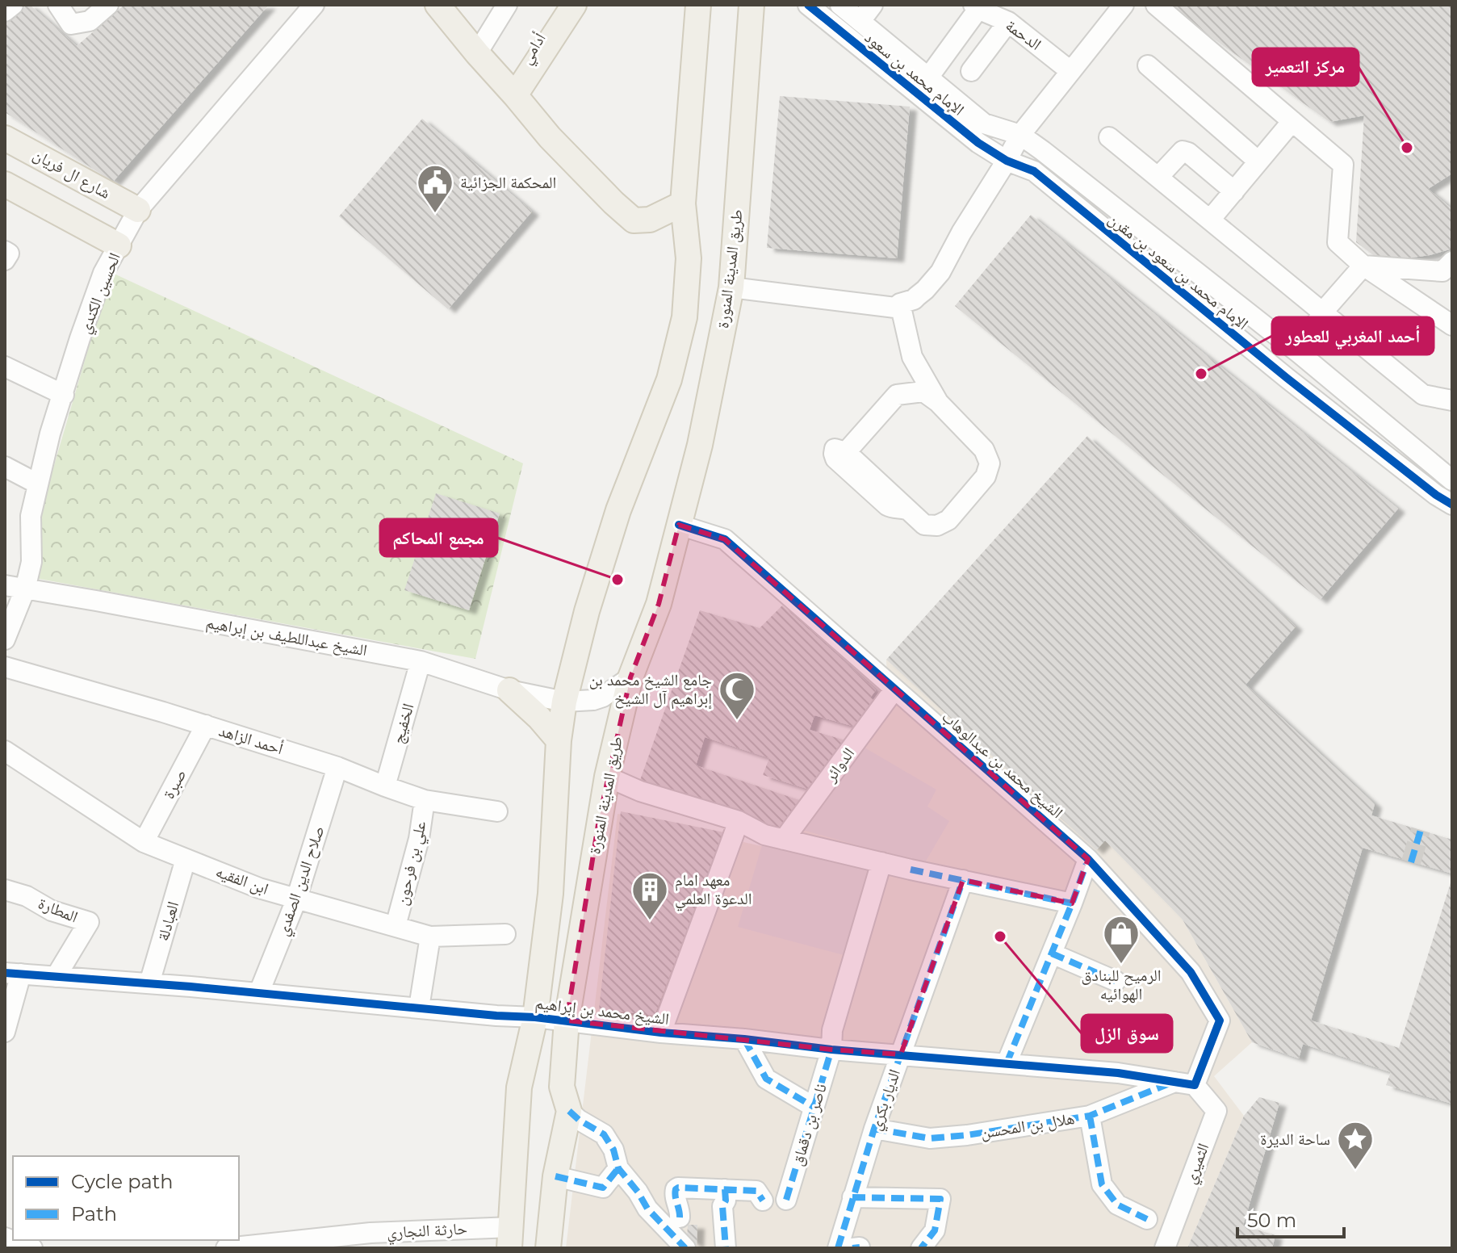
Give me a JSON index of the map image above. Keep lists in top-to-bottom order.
{
  "streets": {
    "main road": ["شارع ال فريان", "طريق المدينة المنورة"],
    "street": [
      "الدحمة",
      "أدامي",
      "الإمام محمد بن سعود",
      "الإمام محمد بن سعود بن مقرن",
      "الحسين الكندي",
      "الشيخ عبداللطيف بن إبراهيم",
      "الخفيج",
      "أحمد الزاهد",
      "الدوائر",
      "الشيخ محمد بن عبدالوهاب",
      "صبرة",
      "علي بن فرحون",
      "ابن الفقيه",
      "صلاح الدين الصفدي",
      "المطارة",
      "العبادلة",
      "الشيخ محمد بن إبراهيم",
      "الديار بكري",
      "ناصر بن دقماق",
      "هلال بن المحسن",
      "الثميري",
      "حارثة النجاري"
    ]
  },
  "crossings": [
    ["الإمام محمد بن سعود", "الإمام محمد بن سعود بن مقرن"],
    ["شارع ال فريان", "الحسين الكندي"],
    ["طريق المدينة المنورة", "الشيخ عبداللطيف بن إبراهيم"],
    ["طريق المدينة المنورة", "الشيخ محمد بن عبدالوهاب"],
    ["طريق المدينة المنورة", "الشيخ محمد بن إبراهيم"],
    ["الحسين الكندي", "الشيخ عبداللطيف بن إبراهيم"],
    ["الشيخ عبداللطيف بن إبراهيم", "الخفيج"],
    ["الخفيج", "أحمد الزاهد"],
    ["أحمد الزاهد", "صبرة"],
    ["أحمد الزاهد", "علي بن فرحون"],
    ["أحمد الزاهد", "صلاح الدين الصفدي"],
    ["الدوائر", "الشيخ محمد بن عبدالوهاب"],
    ["الشيخ محمد بن عبدالوهاب", "الشيخ محمد بن إبراهيم"],
    ["الشيخ محمد بن عبدالوهاب", "هلال بن المحسن"],
    ["الشيخ محمد بن عبدالوهاب", "الثميري"],
    ["صبرة", "ابن الفقيه"],
    ["علي بن فرحون", "ابن الفقيه"],
    ["ابن الفقيه", "صلاح الدين الصفدي"],
    ["ابن الفقيه", "العبادلة"],
    ["صلاح الدين الصفدي", "الشيخ محمد بن إبراهيم"],
    ["المطارة", "الشيخ محمد بن إبراهيم"],
    ["العبادلة", "الشيخ محمد بن إبراهيم"],
    ["الشيخ محمد بن إبراهيم", "الديار بكري"],
    ["الشيخ محمد بن إبراهيم", "ناصر بن دقماق"],
    ["الشيخ محمد بن إبراهيم", "هلال بن المحسن"],
    ["الشيخ محمد بن إبراهيم", "الثميري"],
    ["الديار بكري", "هلال بن المحسن"],
    ["هلال بن المحسن", "الثميري"]
  ],
  "places": {
    "other": [
      "مركز التعمير",
      "أحمد المغربي للعطور",
      "مجمع المحاكم",
      "سوق الزل"
    ],
    "public building": ["المحكمة الجزائية"],
    "mosque": ["جامع الشيخ محمد بن إبراهيم آل الشيخ"],
    "building": ["معهد امام الدعوة العلمي"],
    "shop": ["الرميح للبنادق الهوائيه"],
    "place": ["ساحة الديرة"]
  },
  "legend": ["Cycle path", "Path"],
  "scale_bar": "50 m"
}
